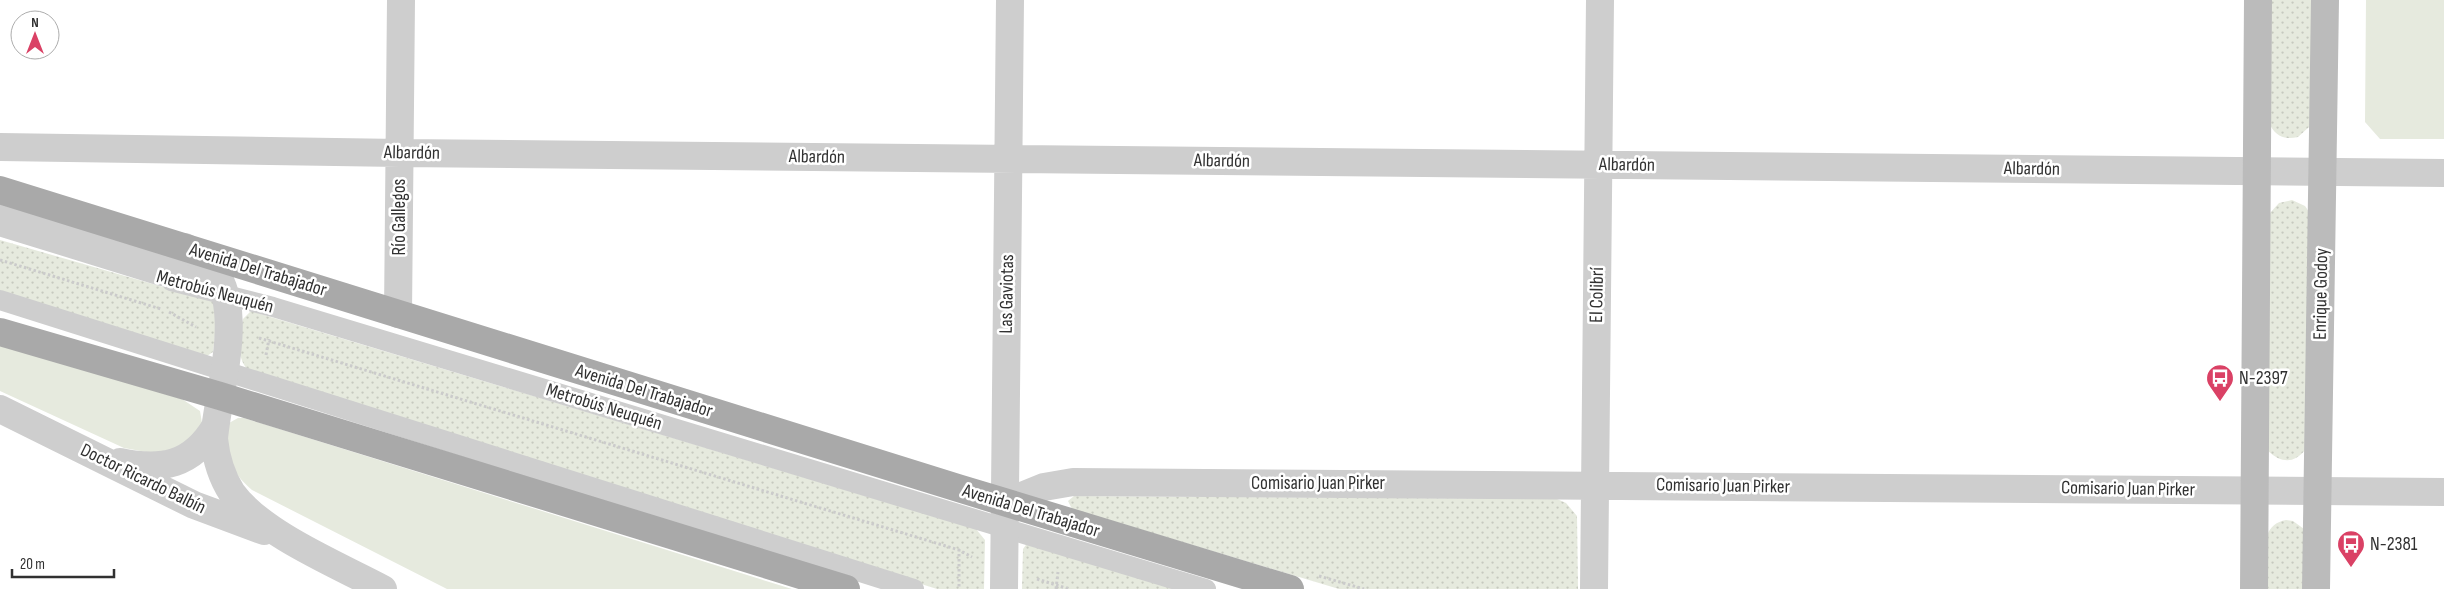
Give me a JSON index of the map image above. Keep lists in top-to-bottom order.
{
  "streets": {
    "main road": ["Avenida Del Trabajador", "Enrique Godoy"],
    "street": [
      "Albardón",
      "Río Gallegos",
      "Las Gaviotas",
      "El Colibrí",
      "Doctor Ricardo Balbín",
      "Comisario Juan Pirker"
    ],
    "lane": ["Metrobús Neuquén"]
  },
  "crossings": [
    ["Albardón", "Río Gallegos"],
    ["Albardón", "Las Gaviotas"],
    ["Albardón", "Enrique Godoy"],
    ["Albardón", "El Colibrí"],
    ["Río Gallegos", "Avenida Del Trabajador"],
    ["Avenida Del Trabajador", "Metrobús Neuquén"],
    ["Avenida Del Trabajador", "Las Gaviotas"],
    ["Avenida Del Trabajador", "Doctor Ricardo Balbín"],
    ["Avenida Del Trabajador", "Comisario Juan Pirker"],
    ["Metrobús Neuquén", "Las Gaviotas"],
    ["Metrobús Neuquén", "Doctor Ricardo Balbín"],
    ["Metrobús Neuquén", "Comisario Juan Pirker"],
    ["Las Gaviotas", "Comisario Juan Pirker"],
    ["Enrique Godoy", "Comisario Juan Pirker"],
    ["El Colibrí", "Comisario Juan Pirker"]
  ],
  "places": {
    "bus stop": ["N-2397", "N-2381"]
  },
  "scale_bar": "20 m",
  "north": "top"
}
